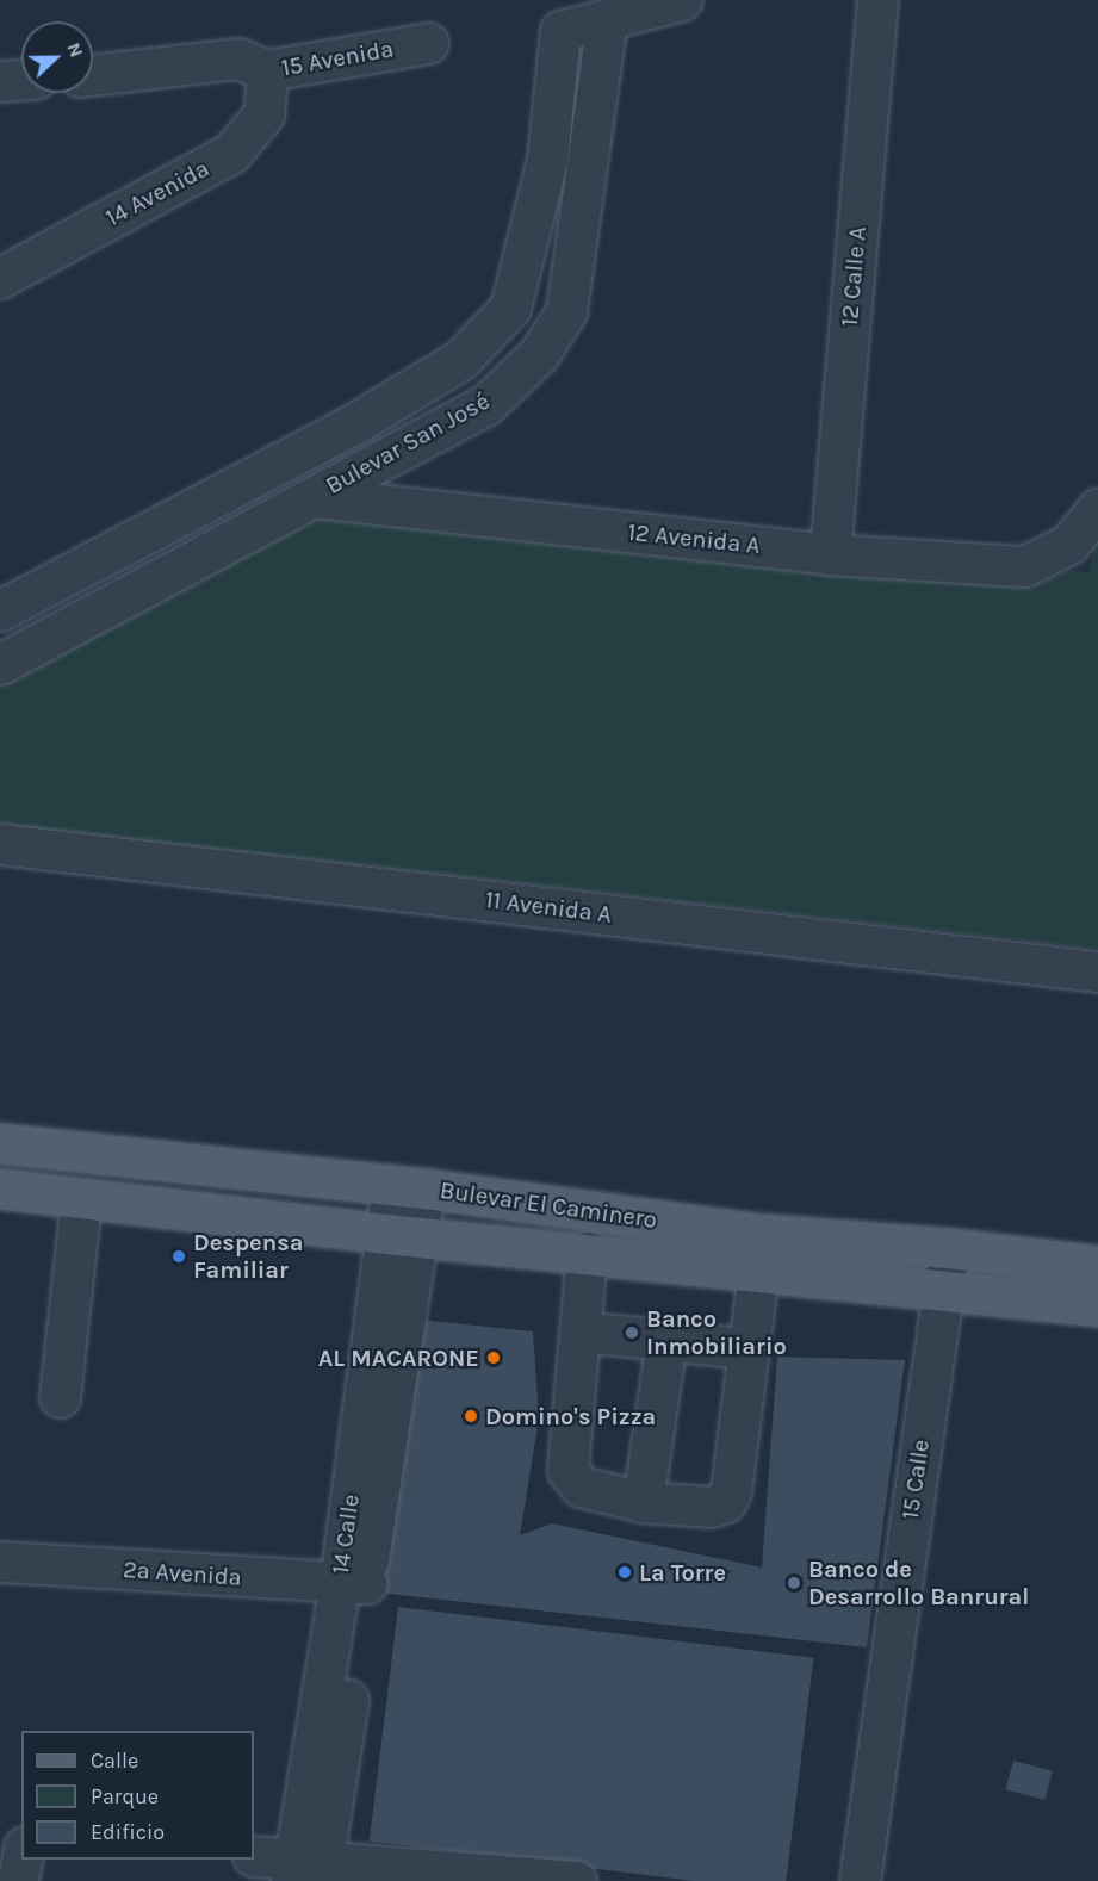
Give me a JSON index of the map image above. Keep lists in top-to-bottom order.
{
  "streets": {
    "main road": ["Bulevar El Caminero"],
    "street": [
      "15 Avenida",
      "14 Avenida",
      "12 Calle A",
      "Bulevar San José",
      "12 Avenida A",
      "11 Avenida A",
      "15 Calle",
      "14 Calle",
      "2a Avenida"
    ]
  },
  "crossings": [
    ["15 Avenida", "14 Avenida"],
    ["12 Calle A", "12 Avenida A"],
    ["Bulevar San José", "12 Avenida A"],
    ["Bulevar El Caminero", "15 Calle"],
    ["Bulevar El Caminero", "14 Calle"],
    ["14 Calle", "2a Avenida"]
  ],
  "places": [
    "Despensa Familiar",
    "Banco Inmobiliario",
    "AL MACARONE",
    "Domino's Pizza",
    "La Torre",
    "Banco de Desarrollo Banrural"
  ],
  "legend": ["Calle", "Parque", "Edificio"],
  "north": "right"
}
